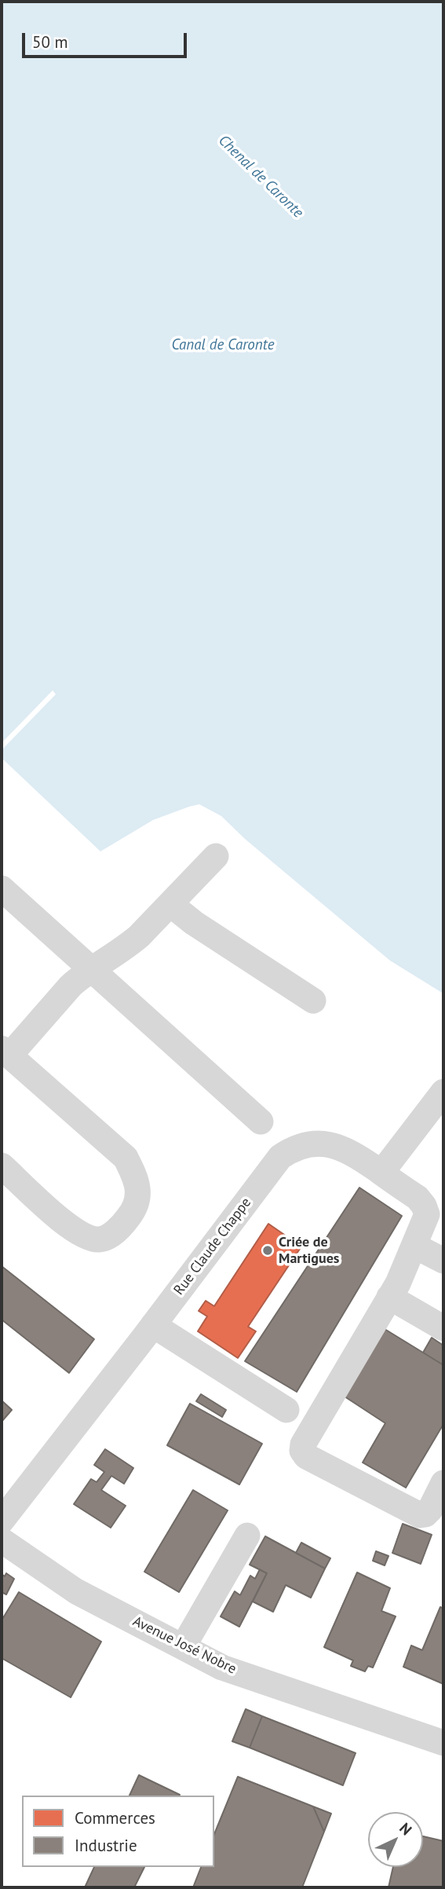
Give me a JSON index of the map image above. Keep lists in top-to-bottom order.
{
  "streets": {
    "street": ["Rue Claude Chappe", "Avenue José Nobre"]
  },
  "water": ["Chenal de Caronte", "Canal de Caronte"],
  "places": ["Criée de Martigues"],
  "legend": ["Commerces", "Industrie"],
  "scale_bar": "50 m",
  "north": "top right"
}
